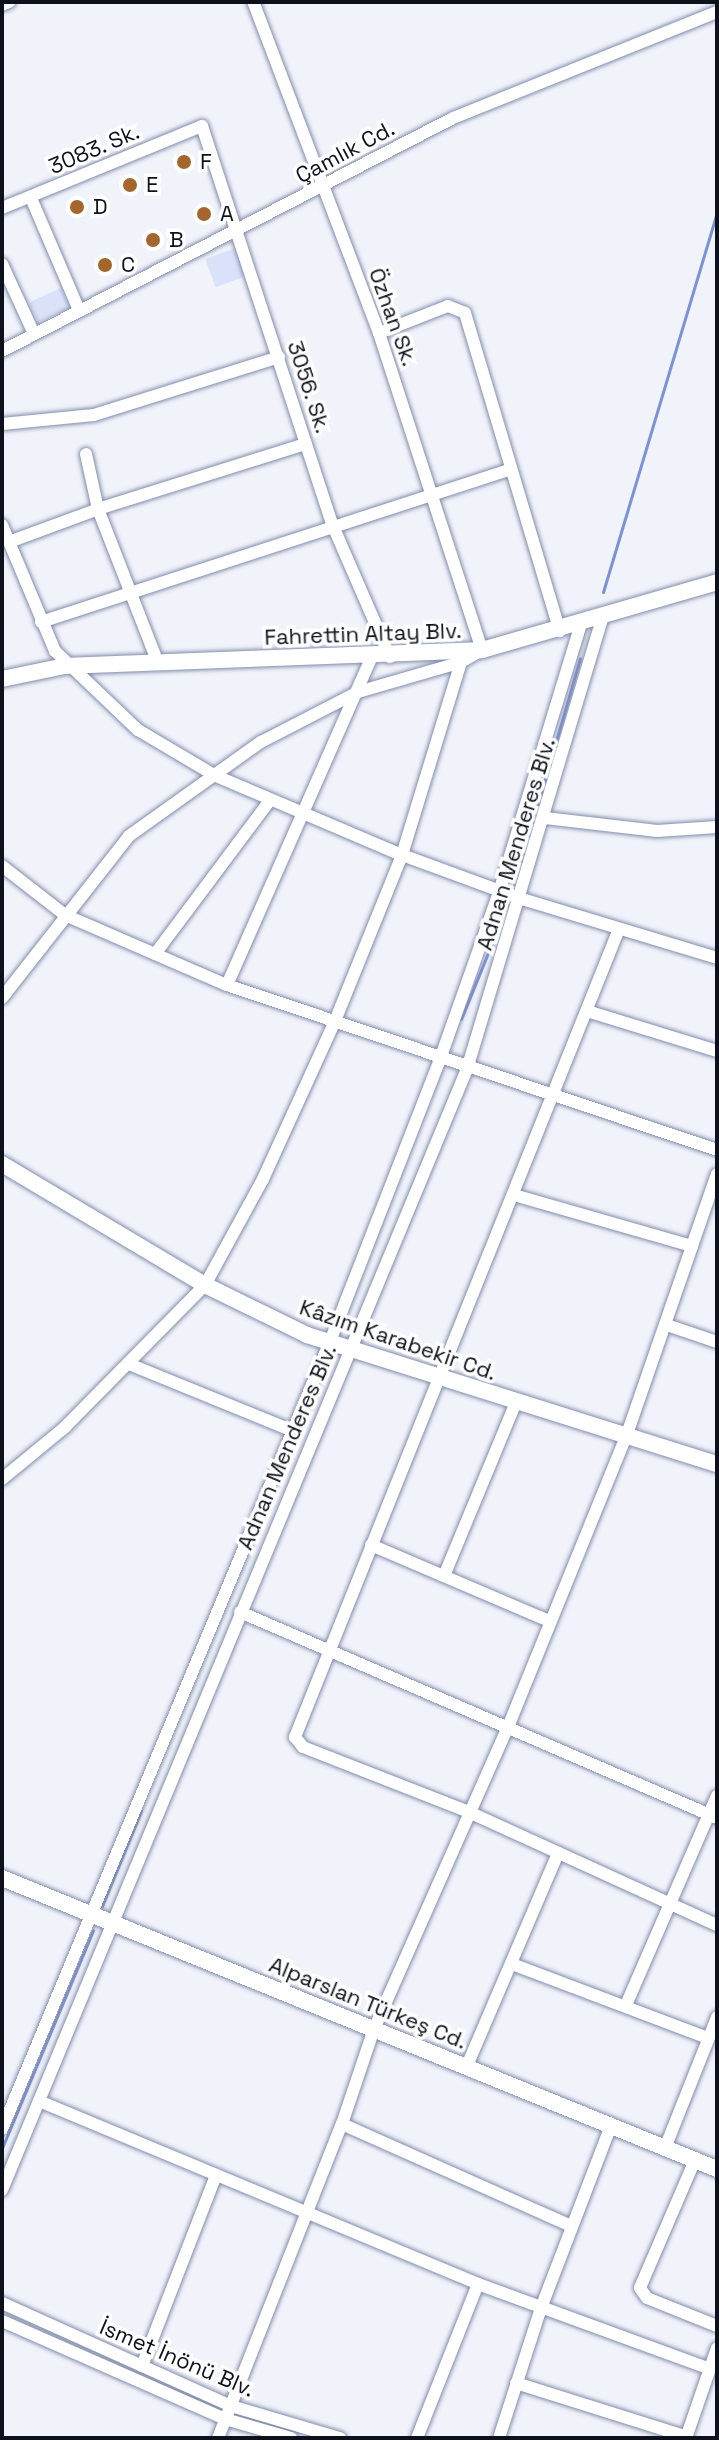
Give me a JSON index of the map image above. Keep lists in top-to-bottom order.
{
  "streets": {
    "street": [
      "3083. Sk.",
      "Çamlık Cd.",
      "Özhan Sk.",
      "3056. Sk.",
      "Fahrettin Altay Blv.",
      "Adnan Menderes Blv.",
      "Kâzım Karabekir Cd.",
      "Alparslan Türkeş Cd.",
      "İsmet İnönü Blv."
    ]
  },
  "crossings": [
    ["3083. Sk.", "3056. Sk."],
    ["Çamlık Cd.", "Özhan Sk."],
    ["Çamlık Cd.", "3056. Sk."],
    ["Özhan Sk.", "Fahrettin Altay Blv."],
    ["3056. Sk.", "Fahrettin Altay Blv."],
    ["Fahrettin Altay Blv.", "Adnan Menderes Blv."],
    ["Adnan Menderes Blv.", "Kâzım Karabekir Cd."],
    ["Adnan Menderes Blv.", "Alparslan Türkeş Cd."]
  ],
  "places": [
    "F",
    "E",
    "D",
    "A",
    "B",
    "C"
  ]
}
